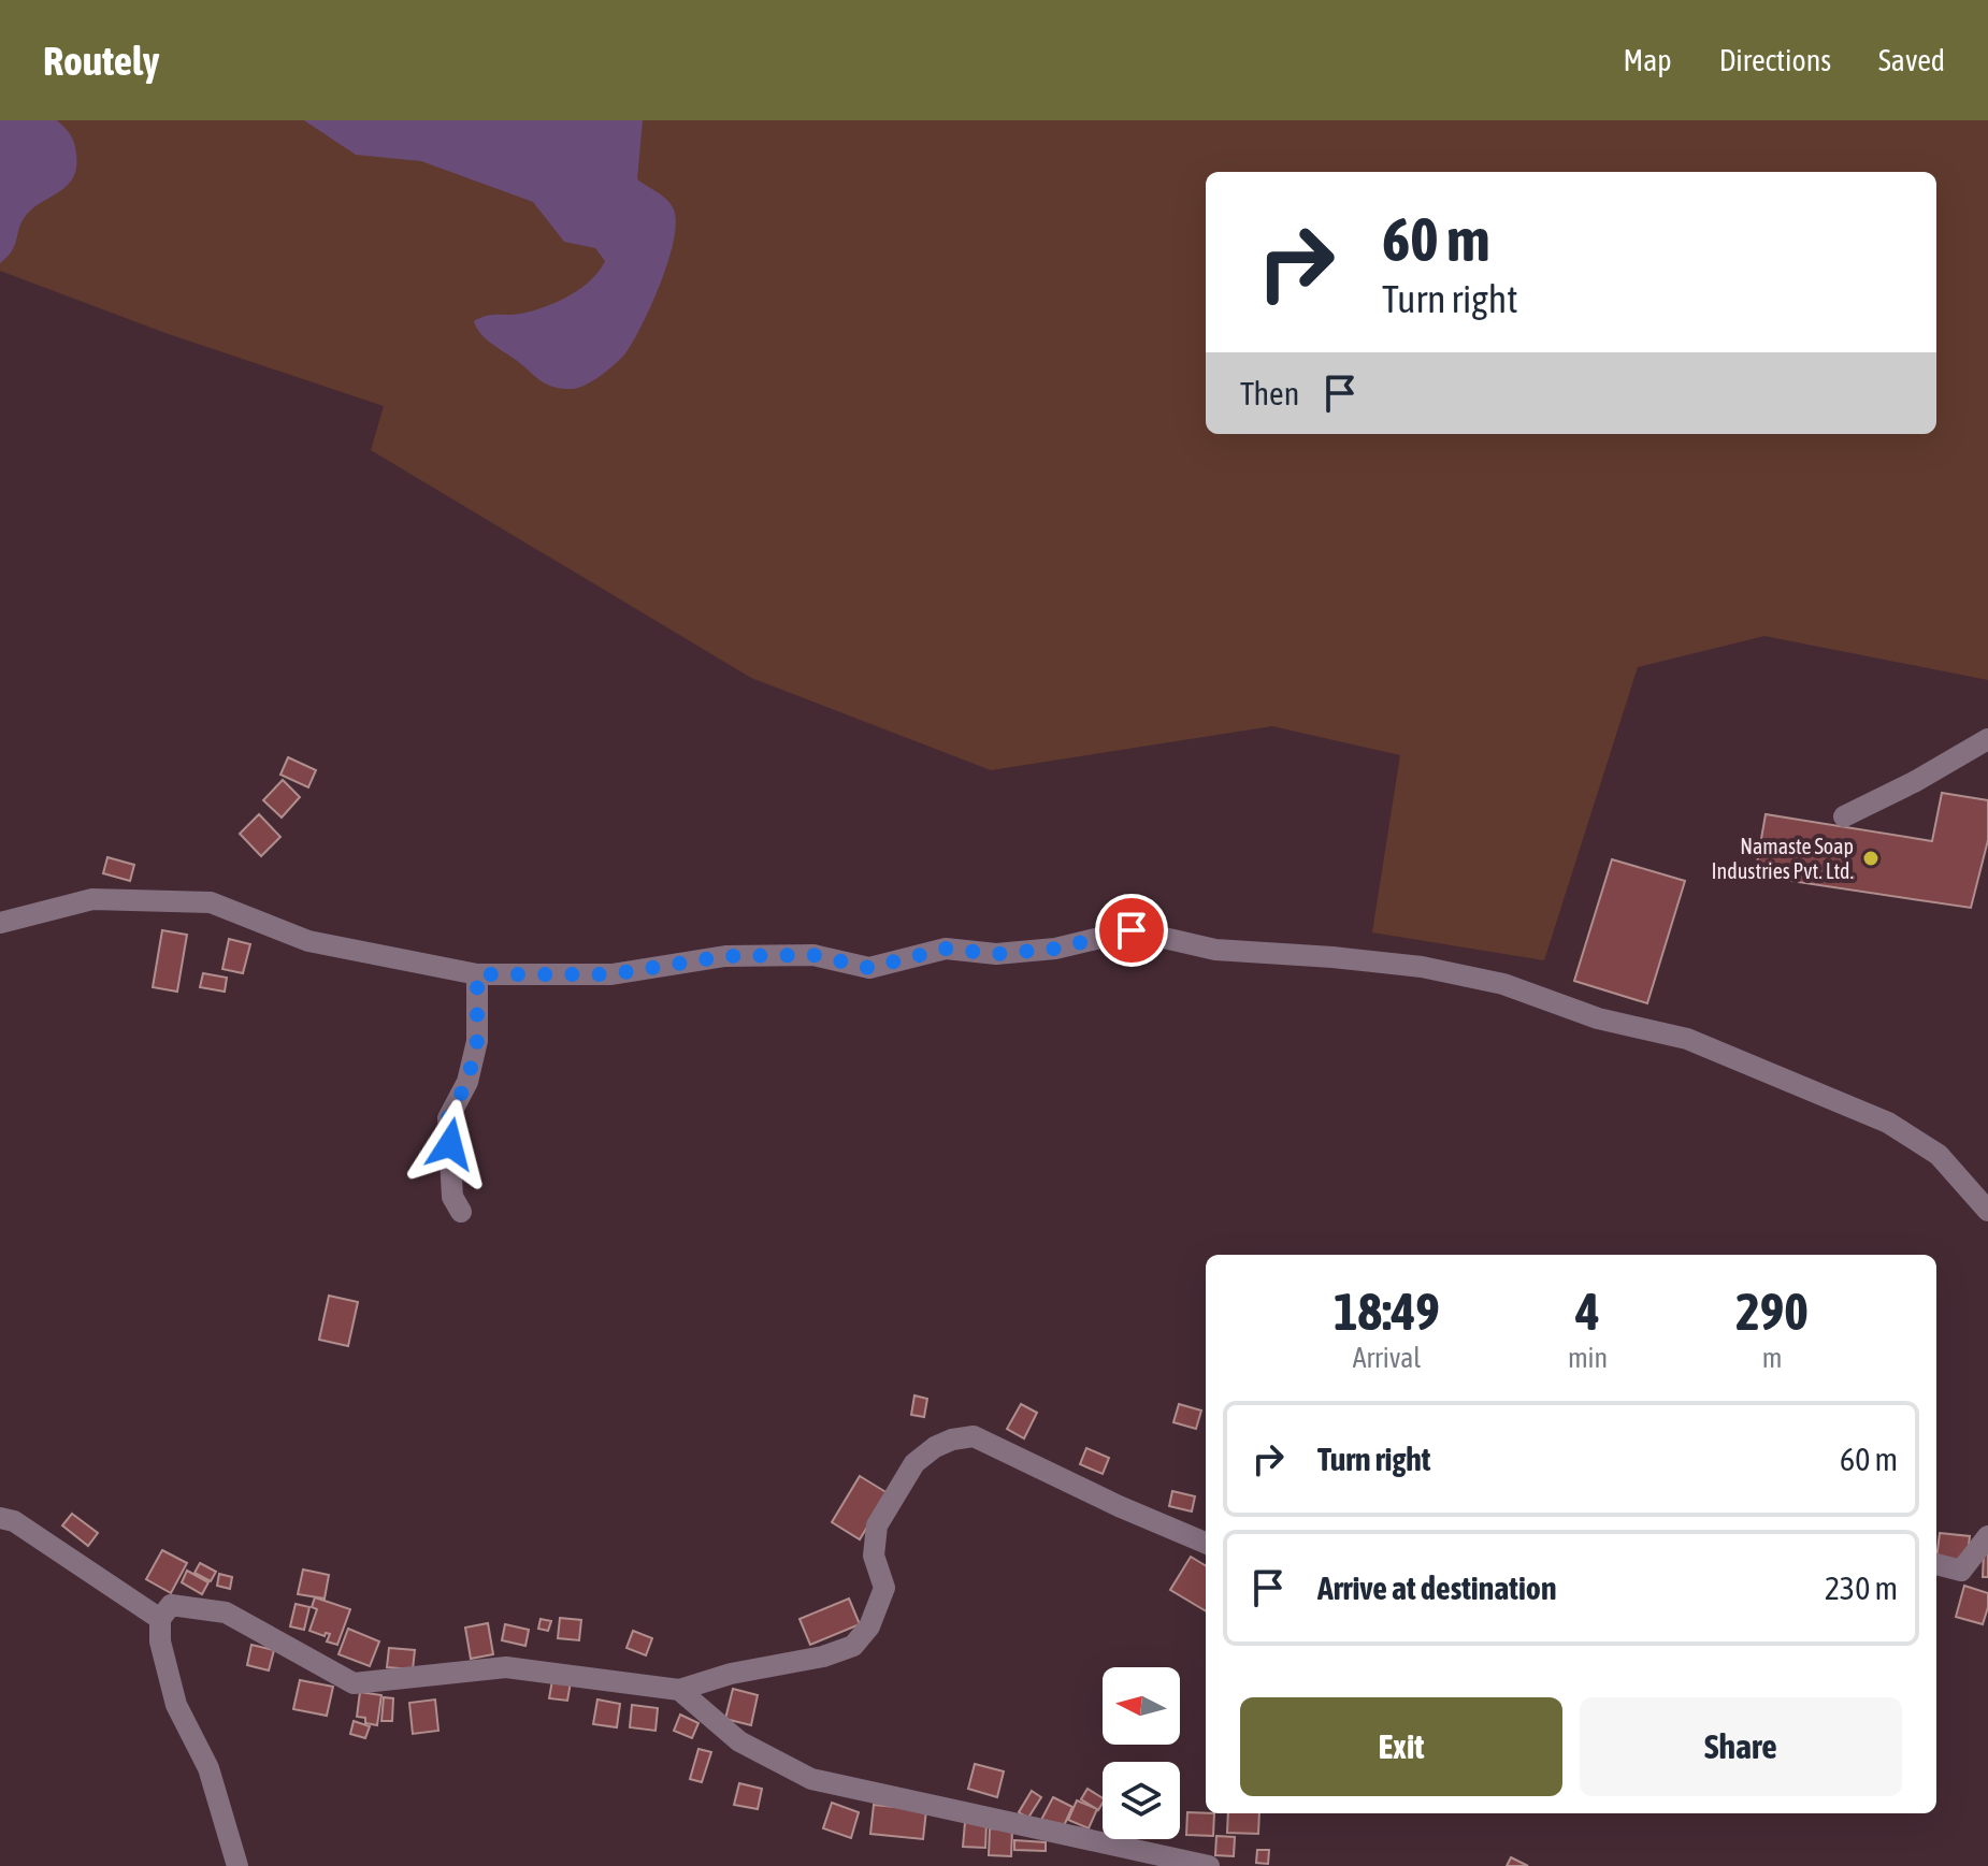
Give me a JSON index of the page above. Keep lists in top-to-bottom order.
{
  "places": ["Namaste Soap Industries Pvt. Ltd."],
  "north": "left",
  "page": {
    "header": "Routely",
    "nav": ["Map", "Directions", "Saved"],
    "turn": ["60 m", "Turn right"],
    "then": "Then",
    "eta": [
      "18:49",
      "Arrival",
      "4",
      "min",
      "290",
      "m"
    ],
    "list": [
      {
        "name": "Turn right",
        "value": "60 m"
      },
      {
        "name": "Arrive at destination",
        "value": "230 m"
      }
    ],
    "buttons": ["Exit", "Share"]
  }
}
